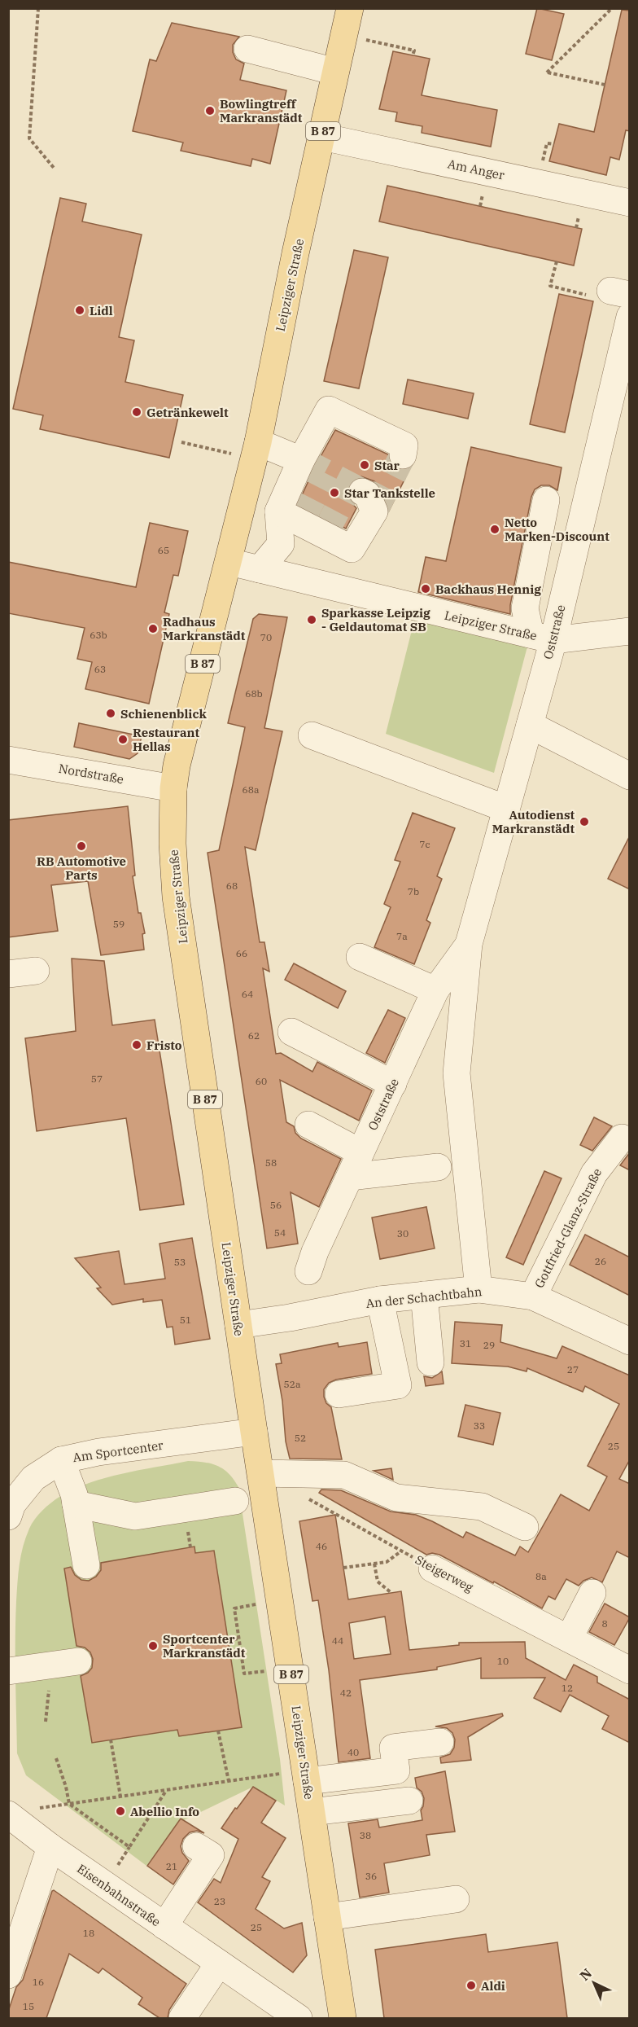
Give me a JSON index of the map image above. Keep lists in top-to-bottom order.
{
  "streets": {
    "main road": ["B 87", "Leipziger Straße"],
    "street": [
      "Am Anger",
      "Oststraße",
      "Nordstraße",
      "Gottfried-Glanz-Straße",
      "An der Schachtbahn",
      "Am Sportcenter",
      "Steigerweg",
      "Eisenbahnstraße"
    ]
  },
  "crossings": [
    ["Am Anger", "Leipziger Straße"],
    ["Leipziger Straße", "Oststraße"],
    ["Leipziger Straße", "Nordstraße"],
    ["Leipziger Straße", "An der Schachtbahn"],
    ["Leipziger Straße", "Am Sportcenter"],
    ["Oststraße", "An der Schachtbahn"],
    ["Gottfried-Glanz-Straße", "An der Schachtbahn"]
  ],
  "places": [
    "Bowlingtreff Markranstädt",
    "Lidl",
    "Getränkewelt",
    "Star",
    "Star Tankstelle",
    "Netto Marken-Discount",
    "Backhaus Hennig",
    "Sparkasse Leipzig - Geldautomat SB",
    "Radhaus Markranstädt",
    "Schienenblick",
    "Restaurant Hellas",
    "Autodienst Markranstädt",
    "RB Automotive Parts",
    "Fristo",
    "Sportcenter Markranstädt",
    "Abellio Info",
    "Aldi"
  ],
  "house_numbers": [
    "65",
    "63b",
    "70",
    "63",
    "68b",
    "68a",
    "7c",
    "68",
    "7b",
    "59",
    "7a",
    "66",
    "64",
    "62",
    "57",
    "60",
    "58",
    "56",
    "54",
    "30",
    "26",
    "53",
    "51",
    "31",
    "29",
    "27",
    "52a",
    "33",
    "52",
    "25",
    "46",
    "8a",
    "8",
    "44",
    "10",
    "12",
    "42",
    "40",
    "38",
    "21",
    "36",
    "23",
    "25",
    "18",
    "16",
    "15"
  ],
  "north": "top left"
}
